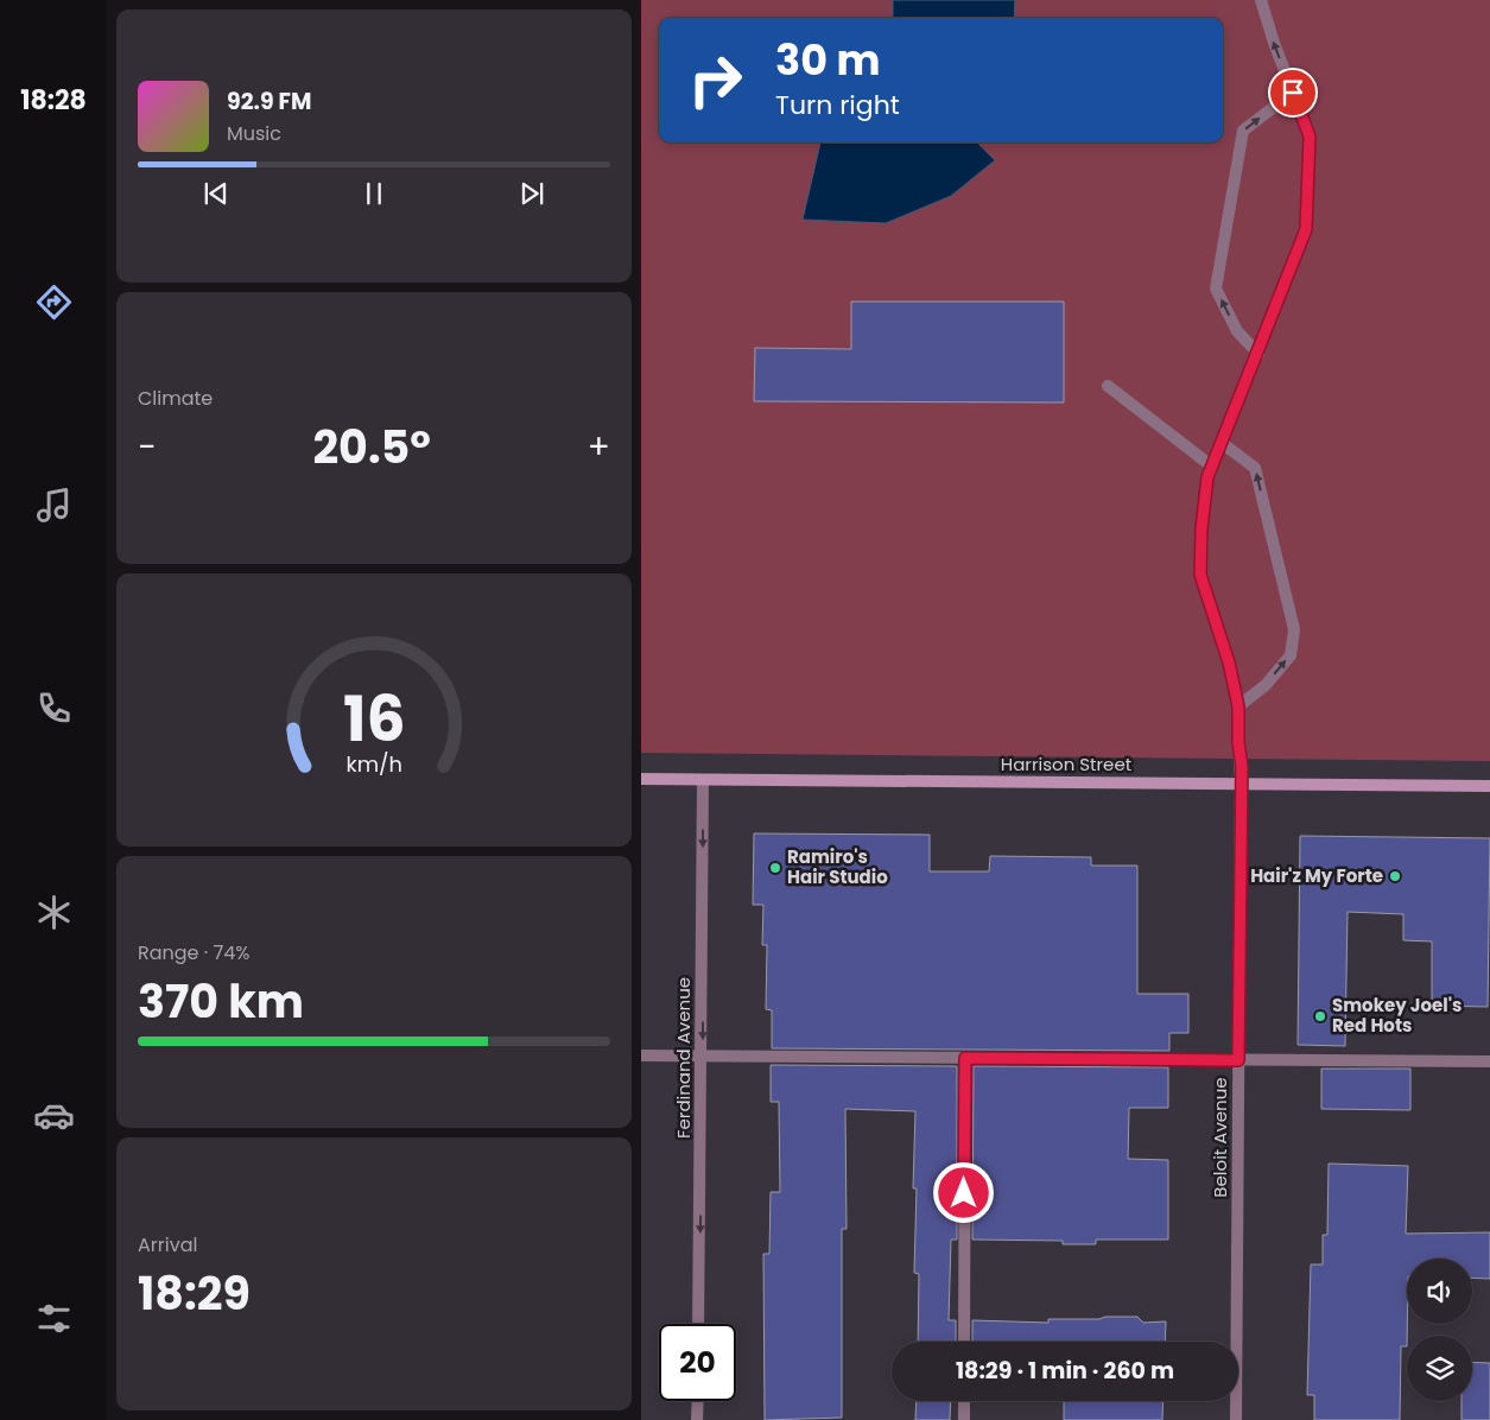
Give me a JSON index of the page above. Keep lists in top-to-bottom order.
{
  "streets": {
    "street": ["Harrison Street", "Ferdinand Avenue", "Beloit Avenue"]
  },
  "crossings": [
    ["Harrison Street", "Ferdinand Avenue"],
    ["Harrison Street", "Beloit Avenue"]
  ],
  "one_way": ["Ferdinand Avenue"],
  "places": ["Ramiro's Hair Studio", "Hair'z My Forte", "Smokey Joel's Red Hots"],
  "page": {
    "tabs": "18:28",
    "turn": ["30 m", "Turn right"],
    "song": ["92.9 FM", "Music"],
    "tile": [
      "Climate",
      ["Range · 74%", "370 km"],
      ["Arrival", "18:29"]
    ],
    "heat": ["−", "20.5°", "+"],
    "limit": "20",
    "trip": "18:29 · 1 min · 260 m",
    "gauge": ["16", "km/h"]
  }
}
